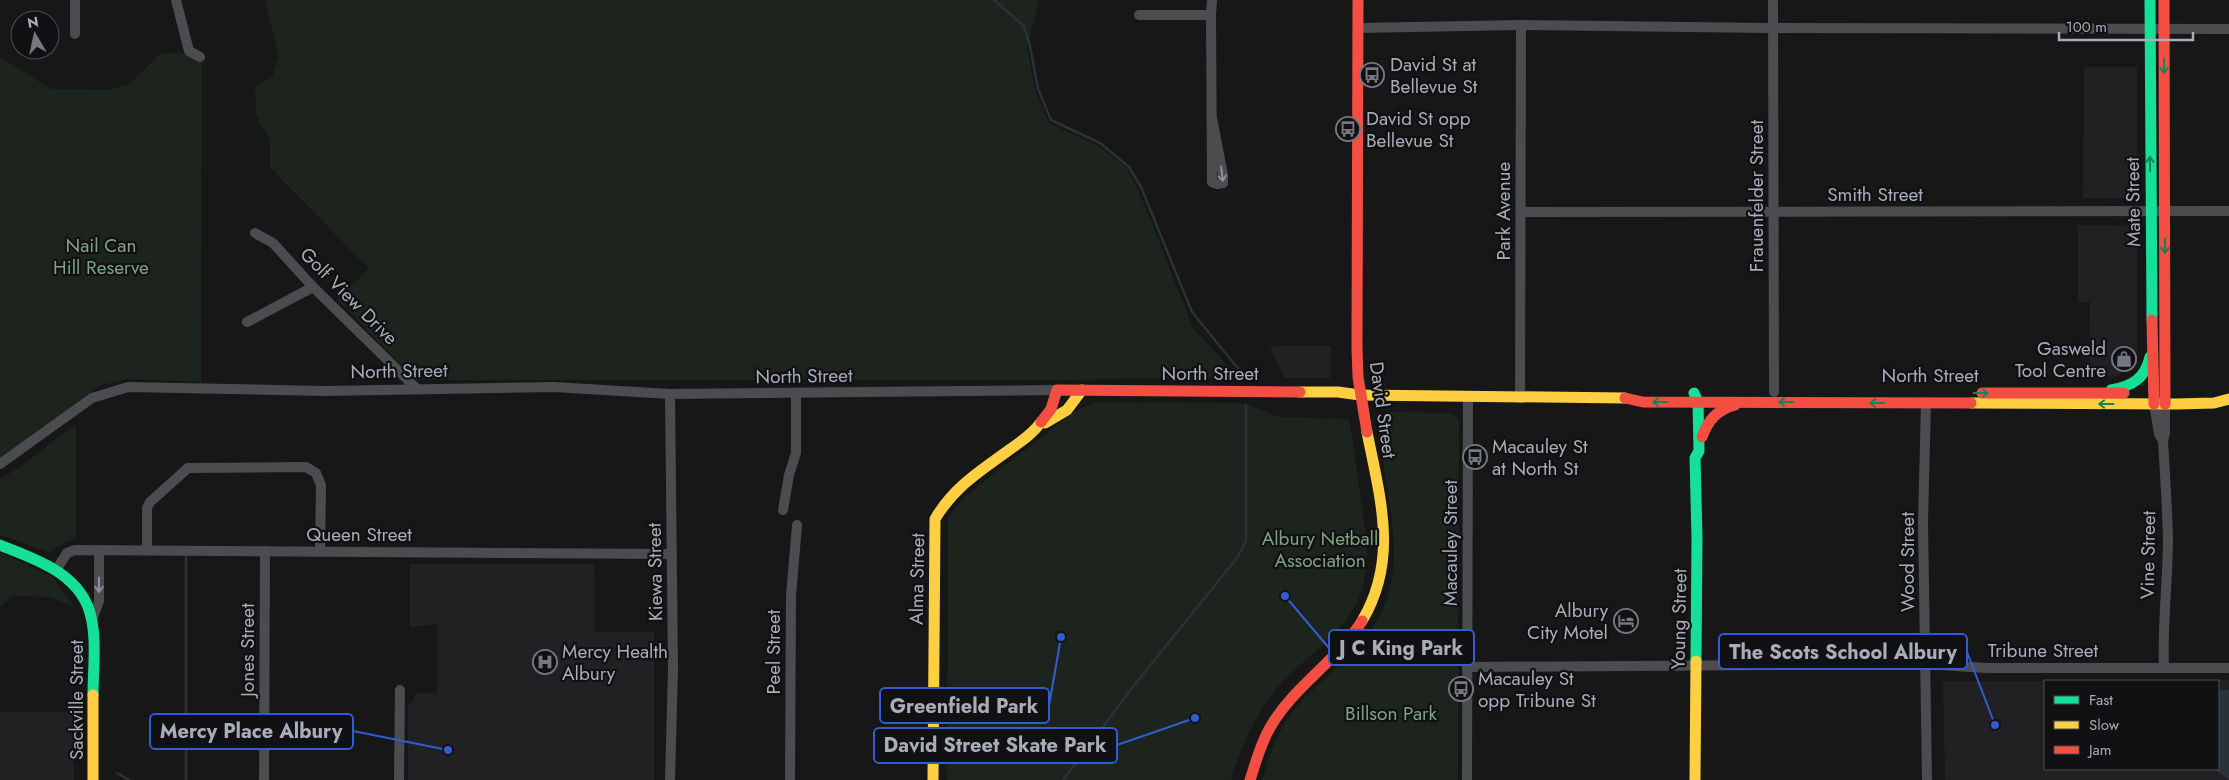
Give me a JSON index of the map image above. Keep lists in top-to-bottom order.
{
  "streets": {
    "main road": [
      "Mate Street",
      "North Street",
      "David Street",
      "Alma Street",
      "Young Street",
      "Sackville Street"
    ],
    "street": [
      "Smith Street",
      "Frauenfelder Street",
      "Park Avenue",
      "Golf View Drive",
      "Queen Street",
      "Macauley Street",
      "Vine Street",
      "Wood Street",
      "Kiewa Street",
      "Jones Street",
      "Tribune Street",
      "Peel Street"
    ]
  },
  "crossings": [
    ["Smith Street", "Frauenfelder Street"],
    ["Smith Street", "Mate Street"],
    ["Smith Street", "Park Avenue"],
    ["Frauenfelder Street", "North Street"],
    ["Mate Street", "North Street"],
    ["Mate Street", "Vine Street"],
    ["Park Avenue", "North Street"],
    ["Golf View Drive", "North Street"],
    ["North Street", "David Street"],
    ["North Street", "Macauley Street"],
    ["North Street", "Vine Street"],
    ["North Street", "Wood Street"],
    ["North Street", "Kiewa Street"],
    ["North Street", "Alma Street"],
    ["North Street", "Young Street"],
    ["Queen Street", "Kiewa Street"],
    ["Queen Street", "Jones Street"],
    ["Queen Street", "Sackville Street"],
    ["Macauley Street", "Tribune Street"],
    ["Vine Street", "Tribune Street"],
    ["Wood Street", "Tribune Street"],
    ["Young Street", "Tribune Street"]
  ],
  "parks": ["Nail Can Hill Reserve", "Albury Netball Association", "Billson Park"],
  "places": {
    "bus stop": [
      "David St at Bellevue St",
      "David St opp Bellevue St",
      "Macauley St at North St",
      "Macauley St opp Tribune St"
    ],
    "shop": ["Gasweld Tool Centre"],
    "other": [
      "J C King Park",
      "Greenfield Park",
      "David Street Skate Park",
      "The Scots School Albury",
      "Mercy Place Albury"
    ],
    "hotel": ["Albury City Motel"],
    "hospital": ["Mercy Health Albury"]
  },
  "legend": ["Fast", "Slow", "Jam"],
  "scale_bar": "100 m",
  "north": "top"
}
